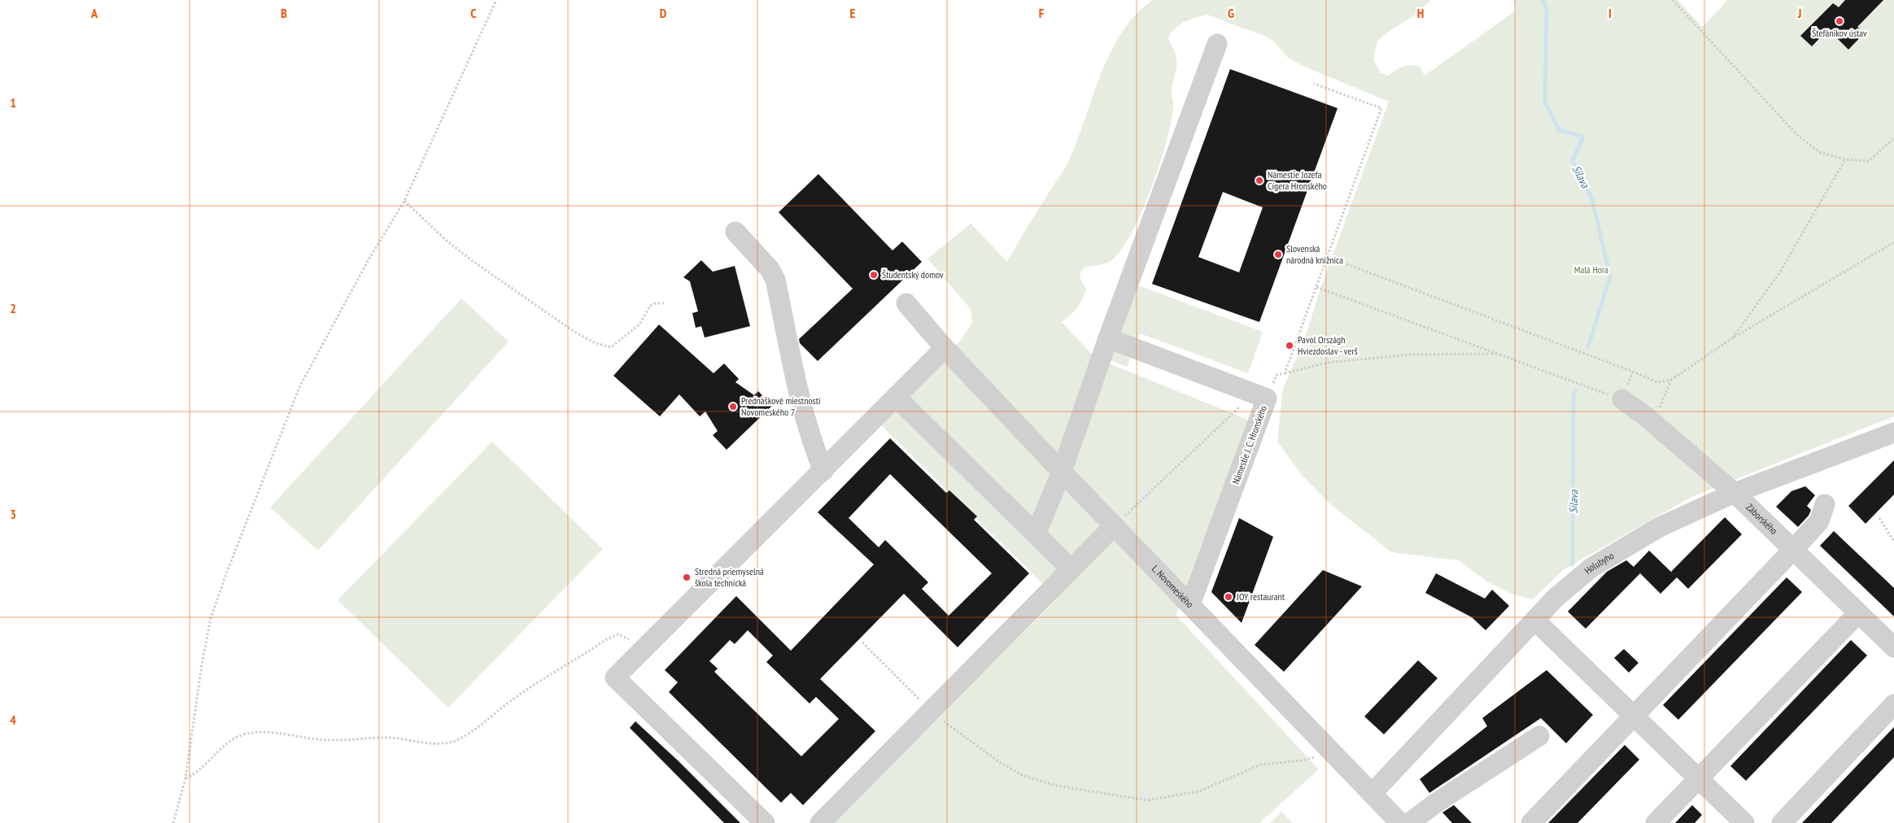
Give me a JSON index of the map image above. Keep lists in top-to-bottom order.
{
  "streets": {
    "street": [
      "Námestie J. C. Hronského",
      "Záborského",
      "Holubyho",
      "L. Novomeského"
    ]
  },
  "crossings": [
    ["Námestie J. C. Hronského", "L. Novomeského"],
    ["Záborského", "Holubyho"],
    ["Holubyho", "L. Novomeského"]
  ],
  "water": ["Silava"],
  "parks": ["Malá Hora"],
  "places": [
    "Štefánikov ústav",
    "Námestie Jozefa Cígera Hronského",
    "Slovenská národná knižnica",
    "Študentský domov",
    "Pavol Országh Hviezdoslav - verš",
    "Prednáškové miestnosti Novomeského 7",
    "Stredná priemyselná škola technická",
    "JOY restaurant"
  ],
  "grid": {
    "columns": [
      "A",
      "B",
      "C",
      "D",
      "E",
      "F",
      "G",
      "H",
      "I",
      "J"
    ],
    "rows": [
      "1",
      "2",
      "3",
      "4"
    ]
  }
}
